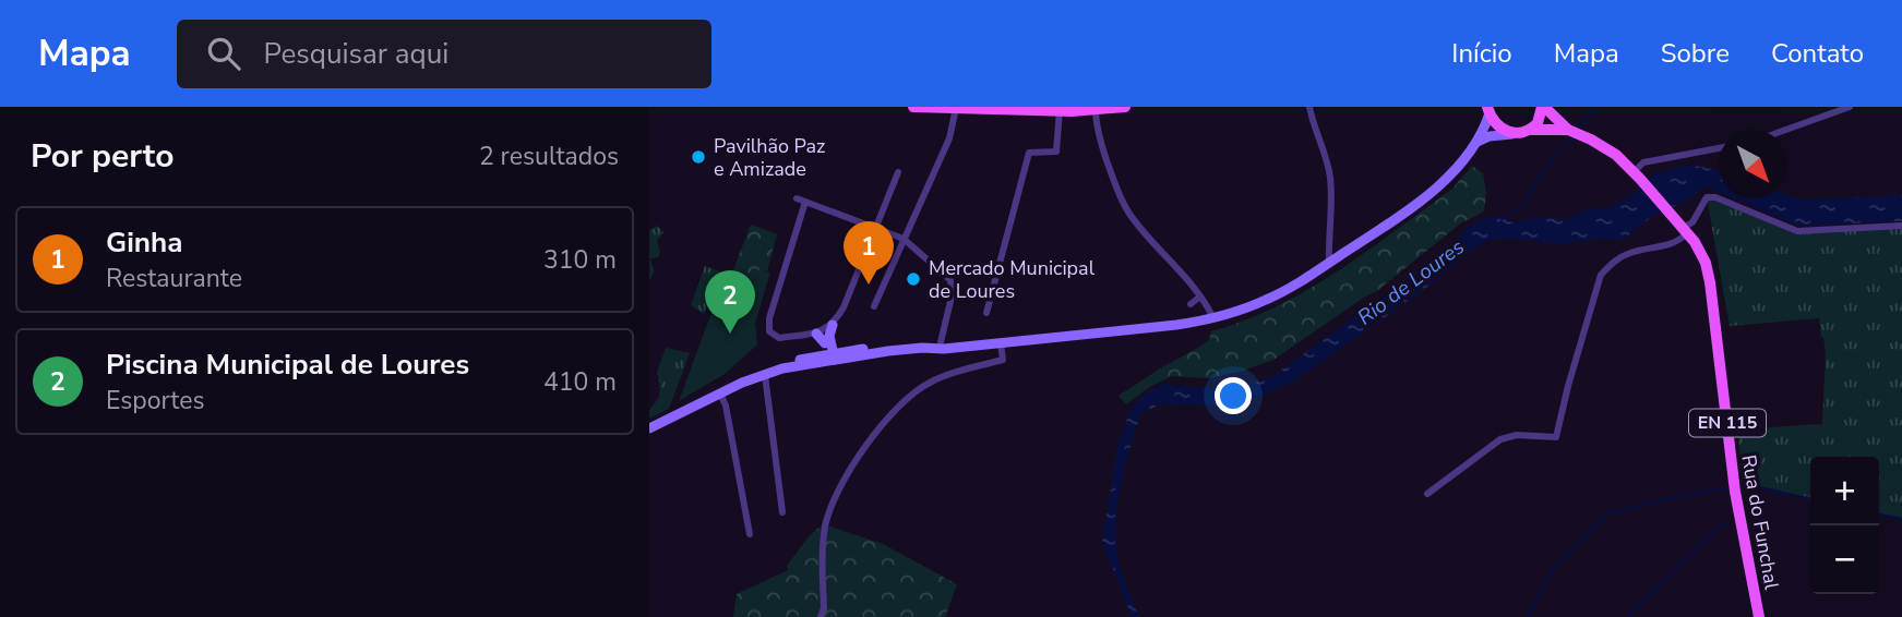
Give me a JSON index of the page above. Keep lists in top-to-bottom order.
{
  "streets": {
    "main road": ["EN 115", "Rua do Funchal"]
  },
  "water": ["Rio de Loures"],
  "places": ["Pavilhão Paz e Amizade", "Mercado Municipal de Loures"],
  "north": "bottom right",
  "page": {
    "header": "Mapa",
    "search": "Pesquisar aqui",
    "nav": [
      "Início",
      "Mapa",
      "Sobre",
      "Contato"
    ],
    "heading": ["Por perto", "2 resultados"],
    "list": [
      {
        "mark": "1",
        "name": "Ginha",
        "note": "Restaurante",
        "value": "310 m"
      },
      {
        "mark": "2",
        "name": "Piscina Municipal de Loures",
        "note": "Esportes",
        "value": "410 m"
      }
    ],
    "pins": ["1", "2"],
    "map_buttons": ["+", "−"]
  }
}
